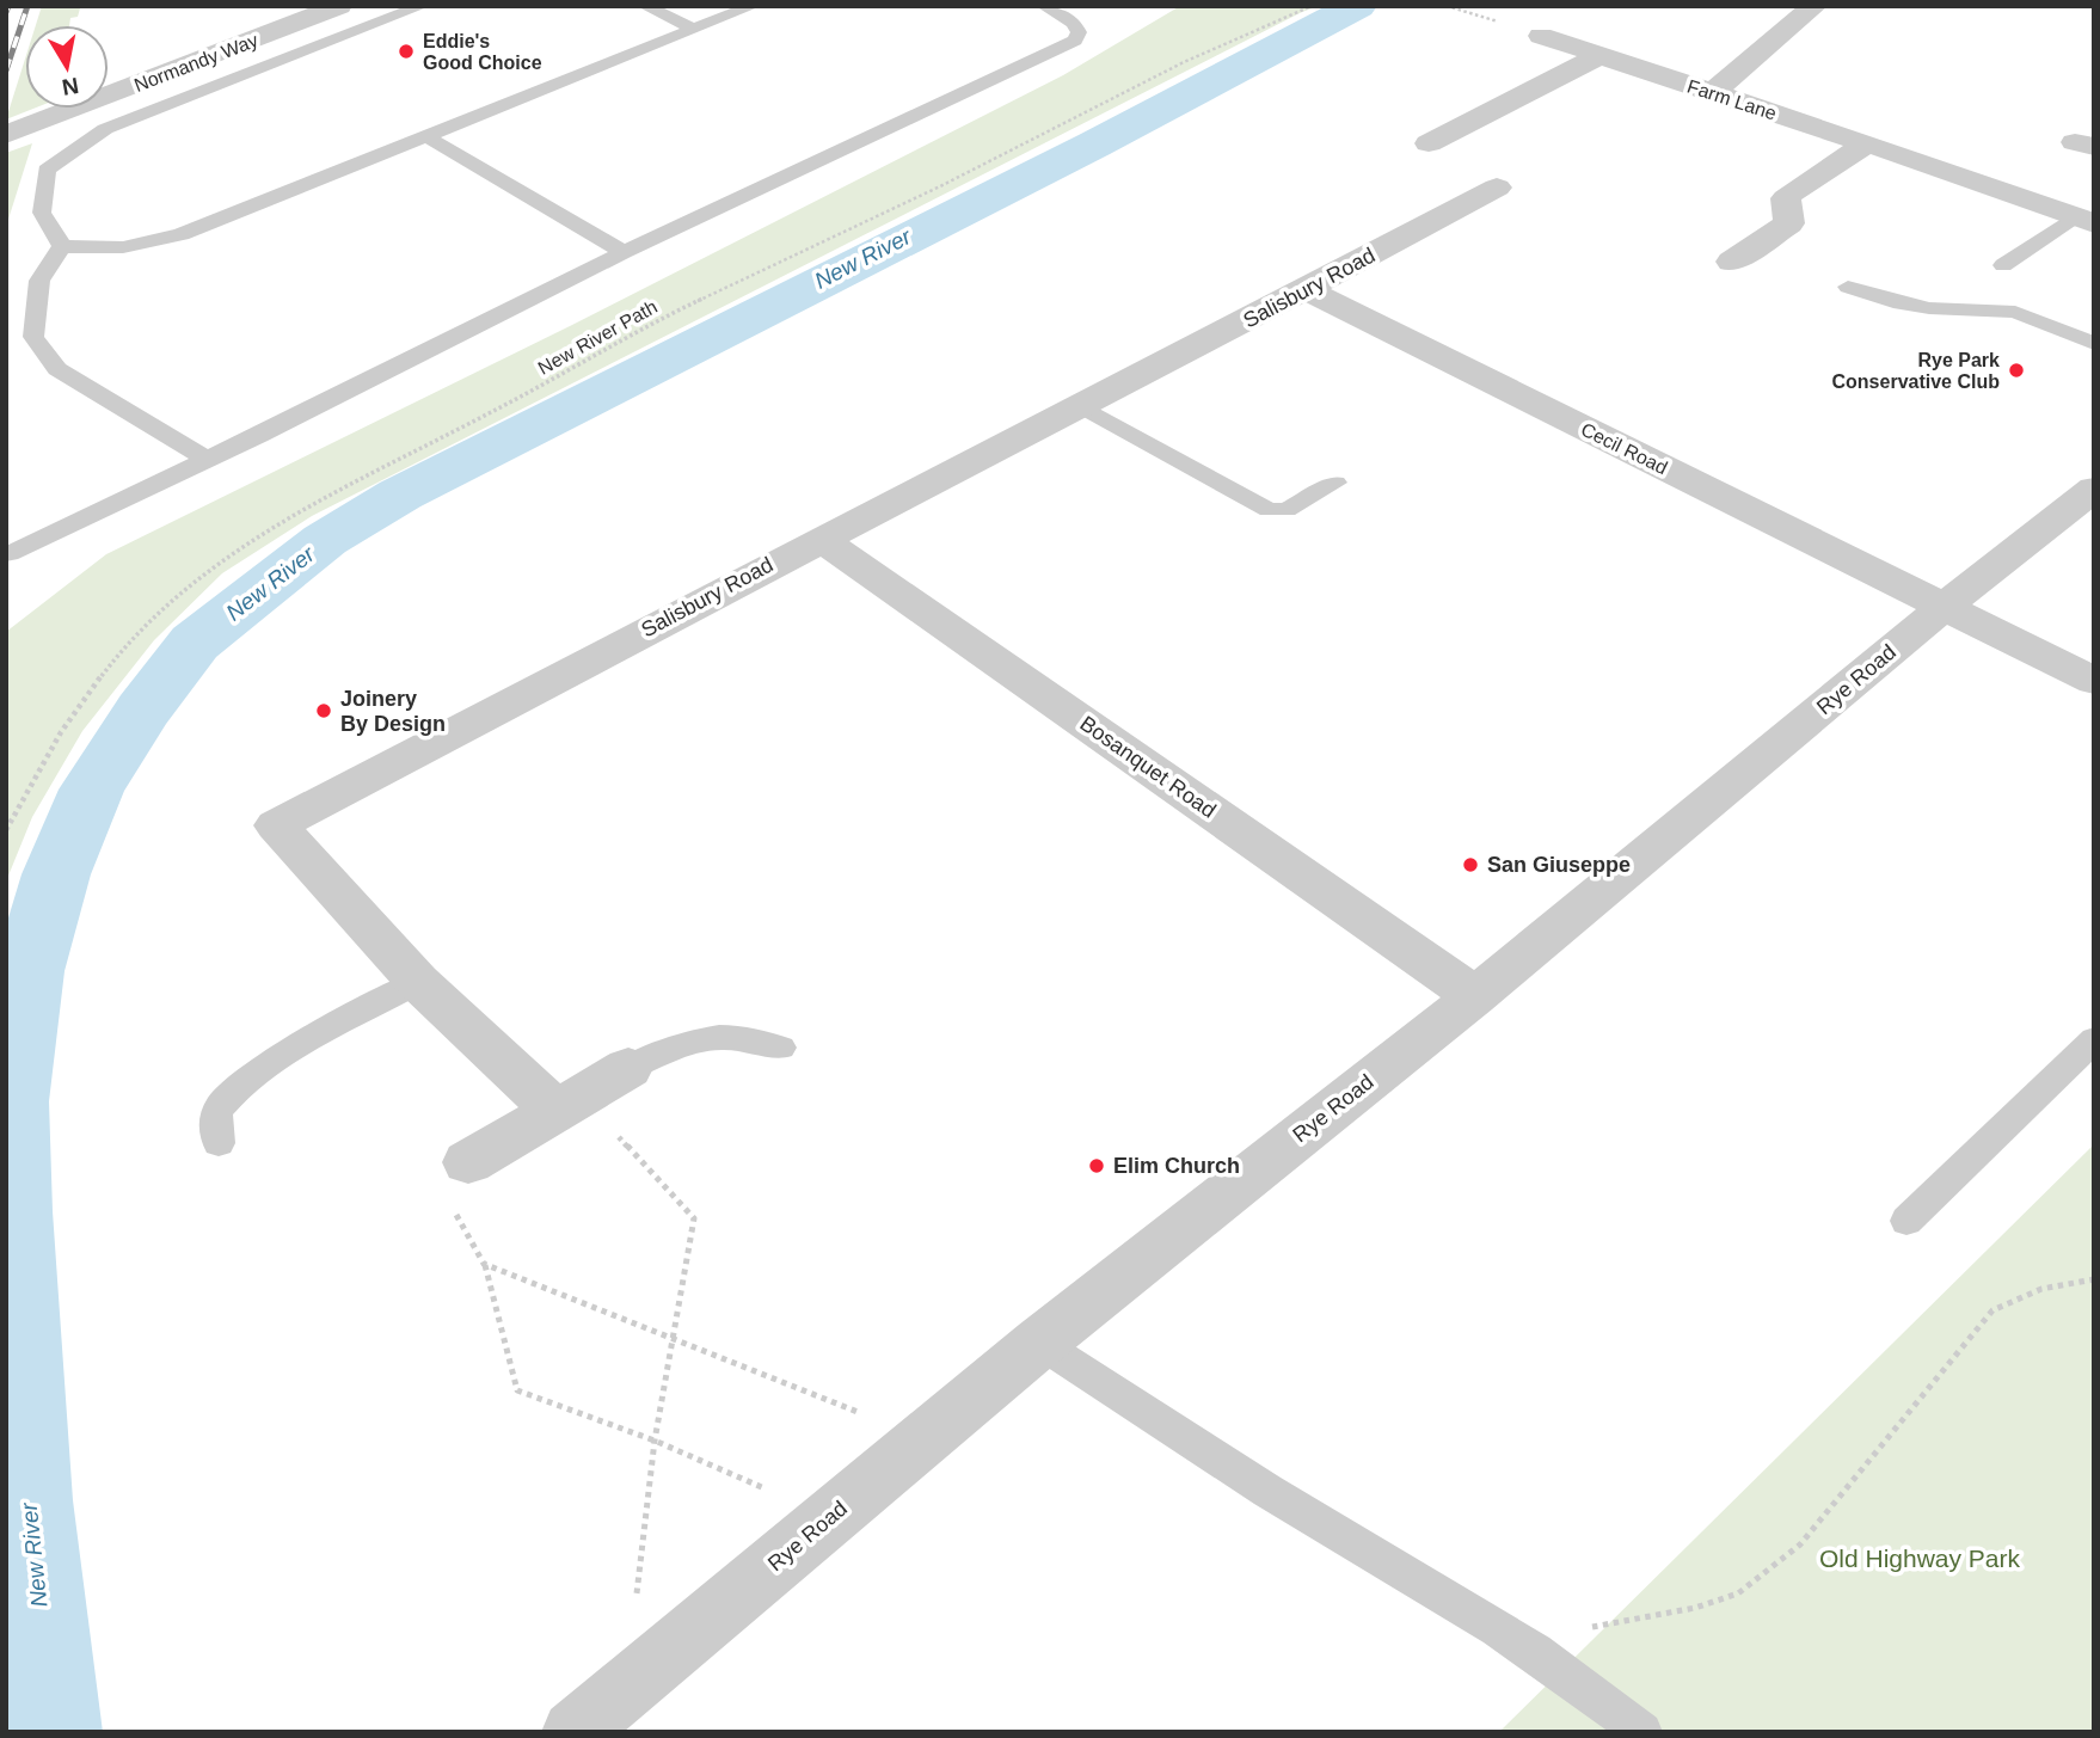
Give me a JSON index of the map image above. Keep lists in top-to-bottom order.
{
  "streets": {
    "street": [
      "Normandy Way",
      "Farm Lane",
      "Salisbury Road",
      "Cecil Road",
      "Rye Road",
      "Bosanquet Road"
    ],
    "path": ["New River Path"]
  },
  "crossings": [
    ["Salisbury Road", "Cecil Road"],
    ["Salisbury Road", "Bosanquet Road"],
    ["Cecil Road", "Rye Road"],
    ["Rye Road", "Bosanquet Road"]
  ],
  "water": ["New River"],
  "parks": ["Old Highway Park"],
  "places": [
    "Eddie's Good Choice",
    "Rye Park Conservative Club",
    "Joinery By Design",
    "San Giuseppe",
    "Elim Church"
  ],
  "north": "bottom"
}
